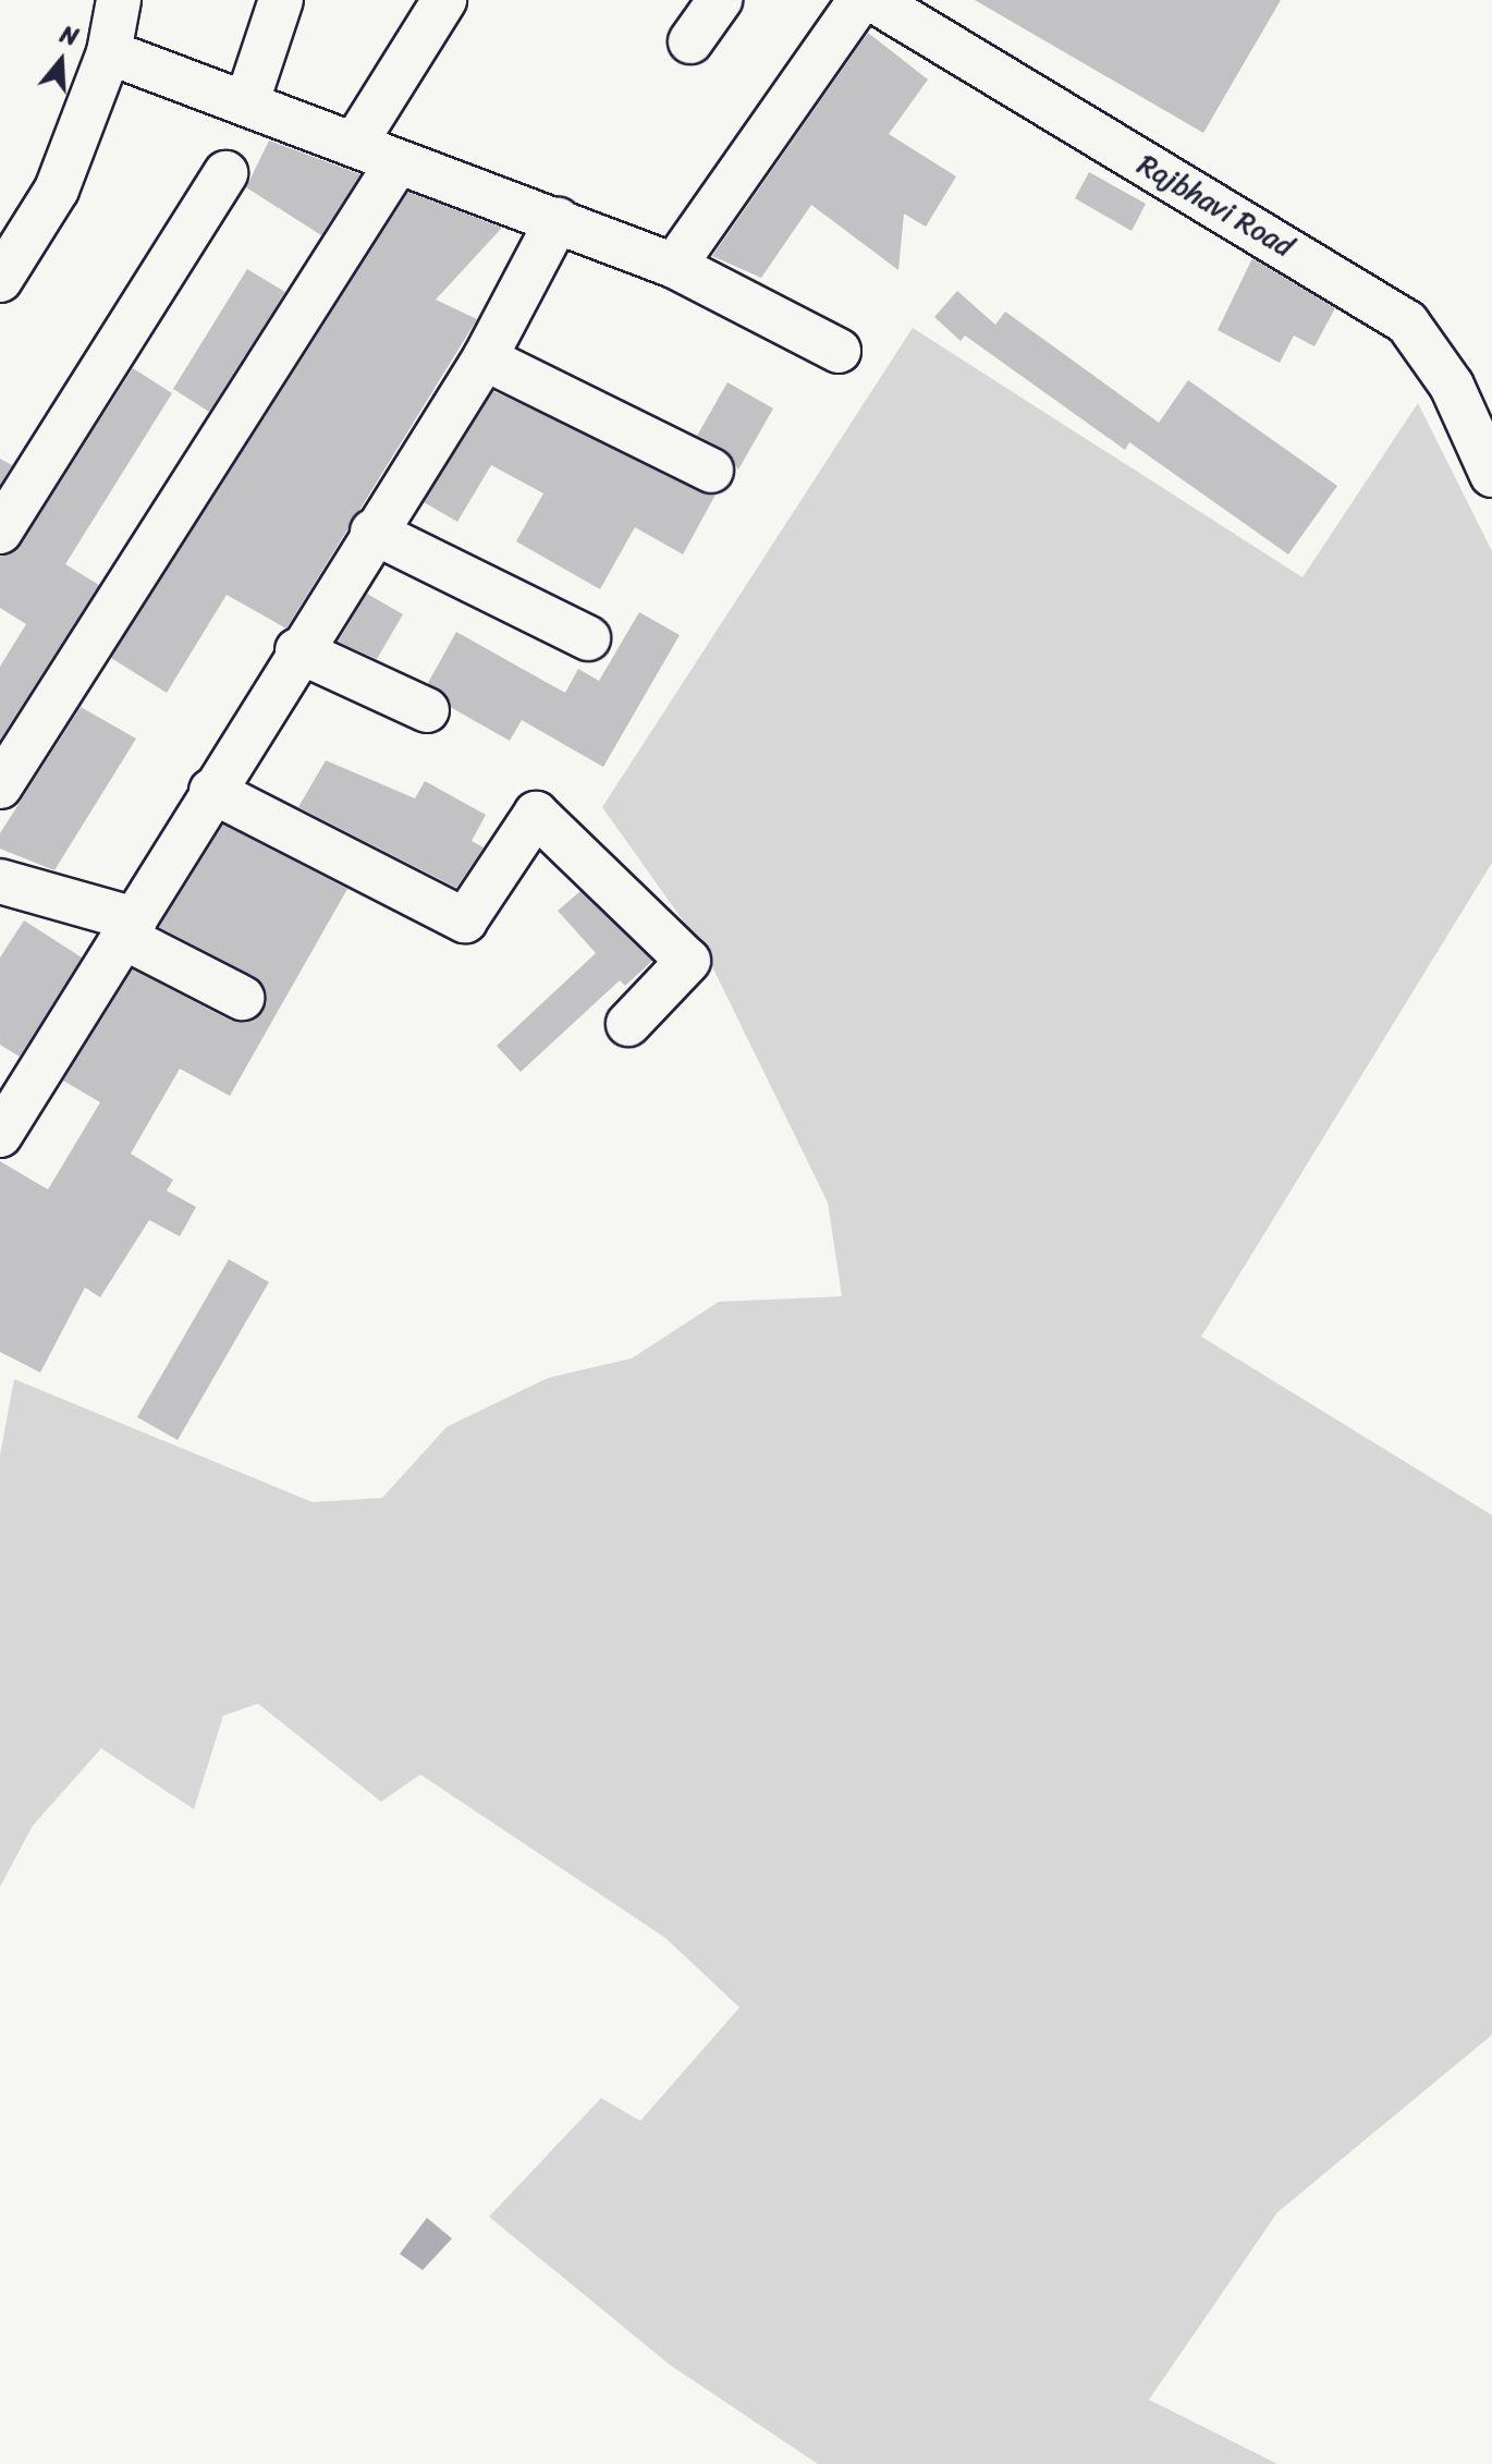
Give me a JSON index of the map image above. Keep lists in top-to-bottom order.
{
  "streets": {
    "street": ["Rajbhavi Road"]
  },
  "north": "top"
}
